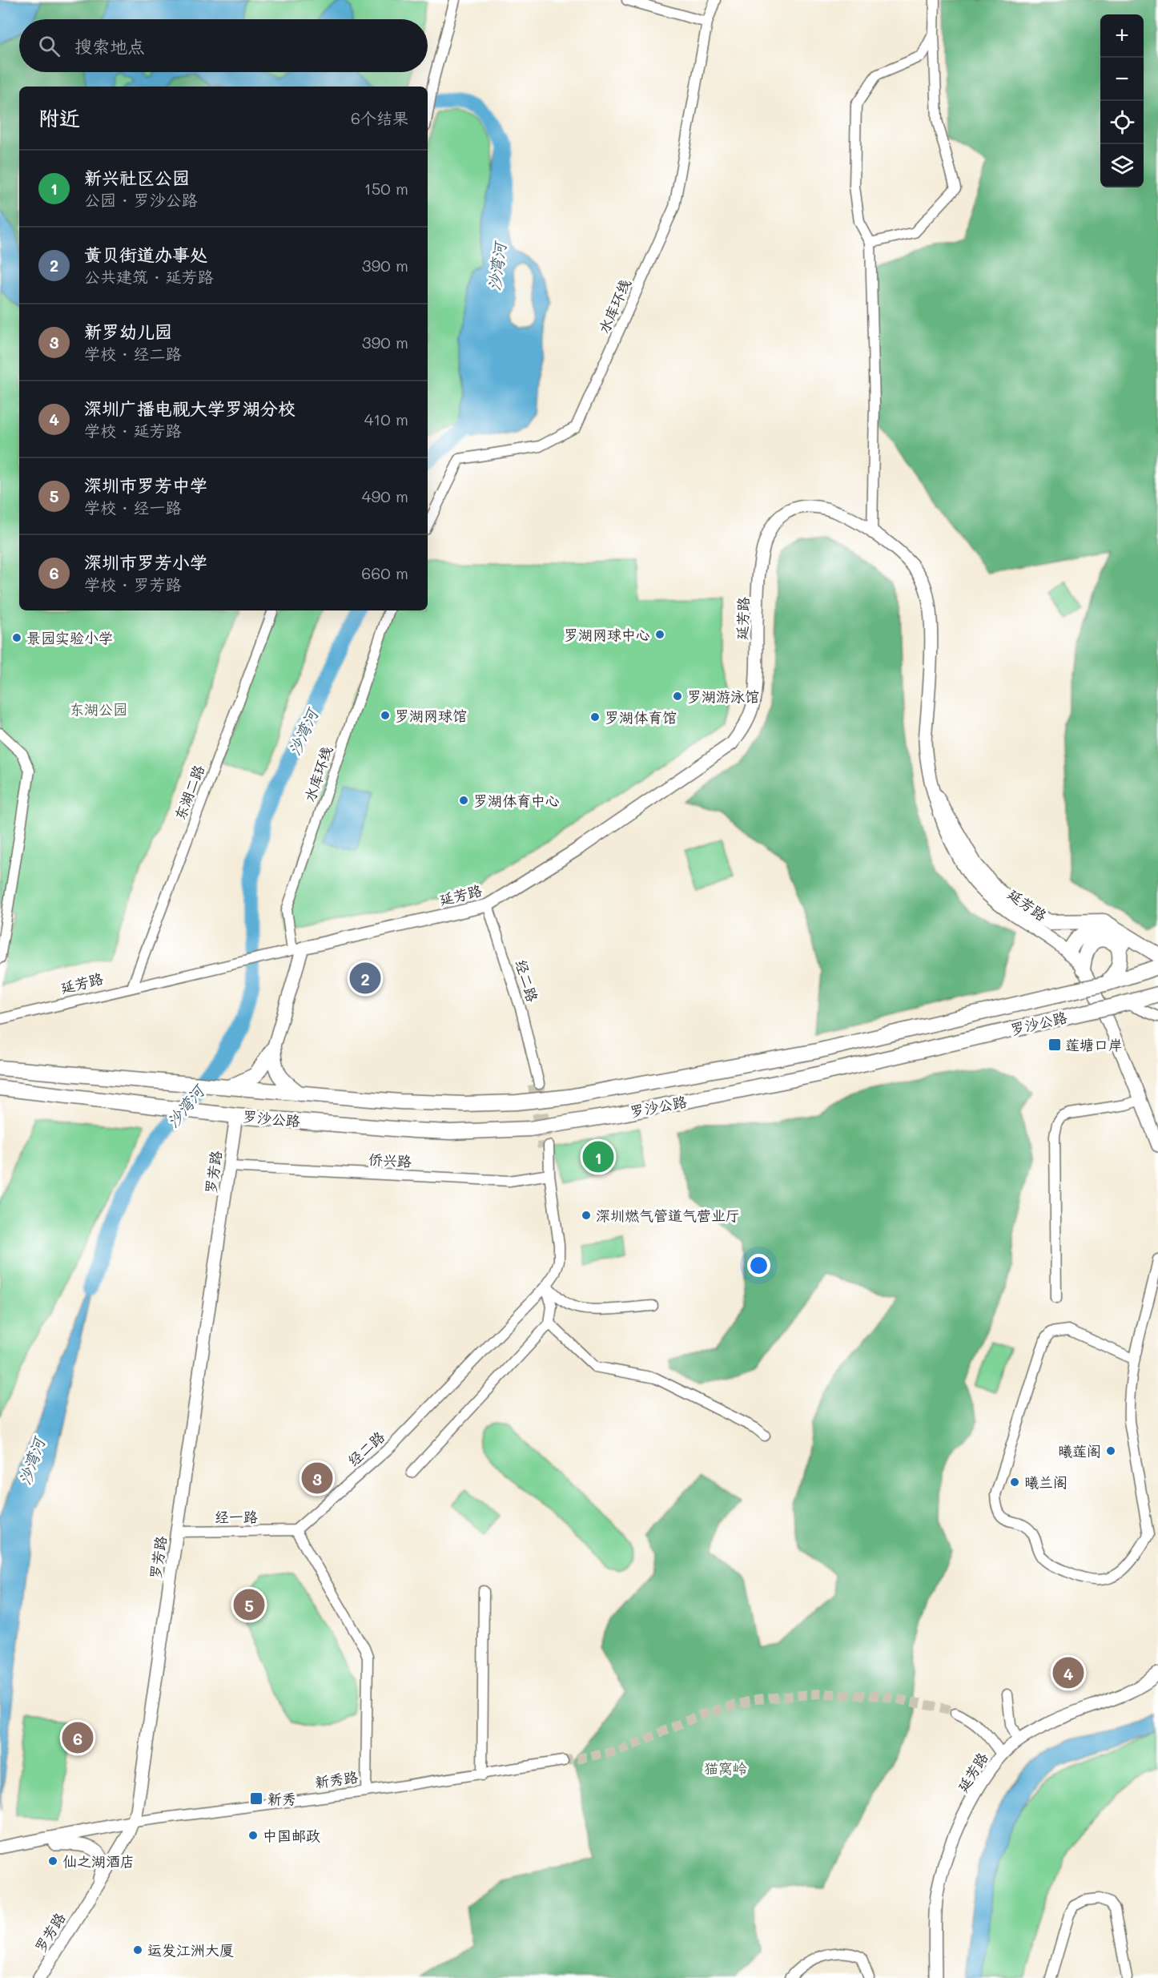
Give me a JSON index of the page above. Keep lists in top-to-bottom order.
{
  "streets": {
    "highway": ["罗沙公路"],
    "main road": ["延芳路", "罗芳路", "新秀路"],
    "street": [
      "水库环线",
      "东湖二路",
      "经二路",
      "侨兴路",
      "经一路"
    ]
  },
  "crossings": [
    ["水库环线", "延芳路"],
    ["延芳路", "东湖二路"],
    ["延芳路", "经二路"],
    ["经二路", "侨兴路"],
    ["经二路", "经一路"],
    ["罗沙公路", "罗芳路"],
    ["侨兴路", "罗芳路"],
    ["罗芳路", "经一路"],
    ["罗芳路", "新秀路"]
  ],
  "water": ["沙湾河"],
  "parks": ["东湖公园", "猫窝岭"],
  "places": {
    "other": [
      "罗湖网球中心",
      "景园实验小学",
      "罗湖游泳馆",
      "罗湖网球馆",
      "罗湖体育馆",
      "罗湖体育中心",
      "深圳燃气管道气营业厅",
      "曦莲阁",
      "曦兰阁",
      "中国邮政",
      "仙之湖酒店",
      "运发江洲大厦"
    ],
    "transit": ["莲塘口岸", "新秀"]
  },
  "page": {
    "map_buttons": ["+", "−"],
    "search": "搜索地点",
    "heading": ["附近", "6个结果"],
    "list": [
      {
        "mark": "1",
        "name": "新兴社区公园",
        "note": "公园 · 罗沙公路",
        "value": "150 m"
      },
      {
        "mark": "2",
        "name": "黄贝街道办事处",
        "note": "公共建筑 · 延芳路",
        "value": "390 m"
      },
      {
        "mark": "3",
        "name": "新罗幼儿园",
        "note": "学校 · 经二路",
        "value": "390 m"
      },
      {
        "mark": "4",
        "name": "深圳广播电视大学罗湖分校",
        "note": "学校 · 延芳路",
        "value": "410 m"
      },
      {
        "mark": "5",
        "name": "深圳市罗芳中学",
        "note": "学校 · 经一路",
        "value": "490 m"
      },
      {
        "mark": "6",
        "name": "深圳市罗芳小学",
        "note": "学校 · 罗芳路",
        "value": "660 m"
      }
    ],
    "pins": [
      "2",
      "1",
      "3",
      "5",
      "4",
      "6"
    ]
  }
}
